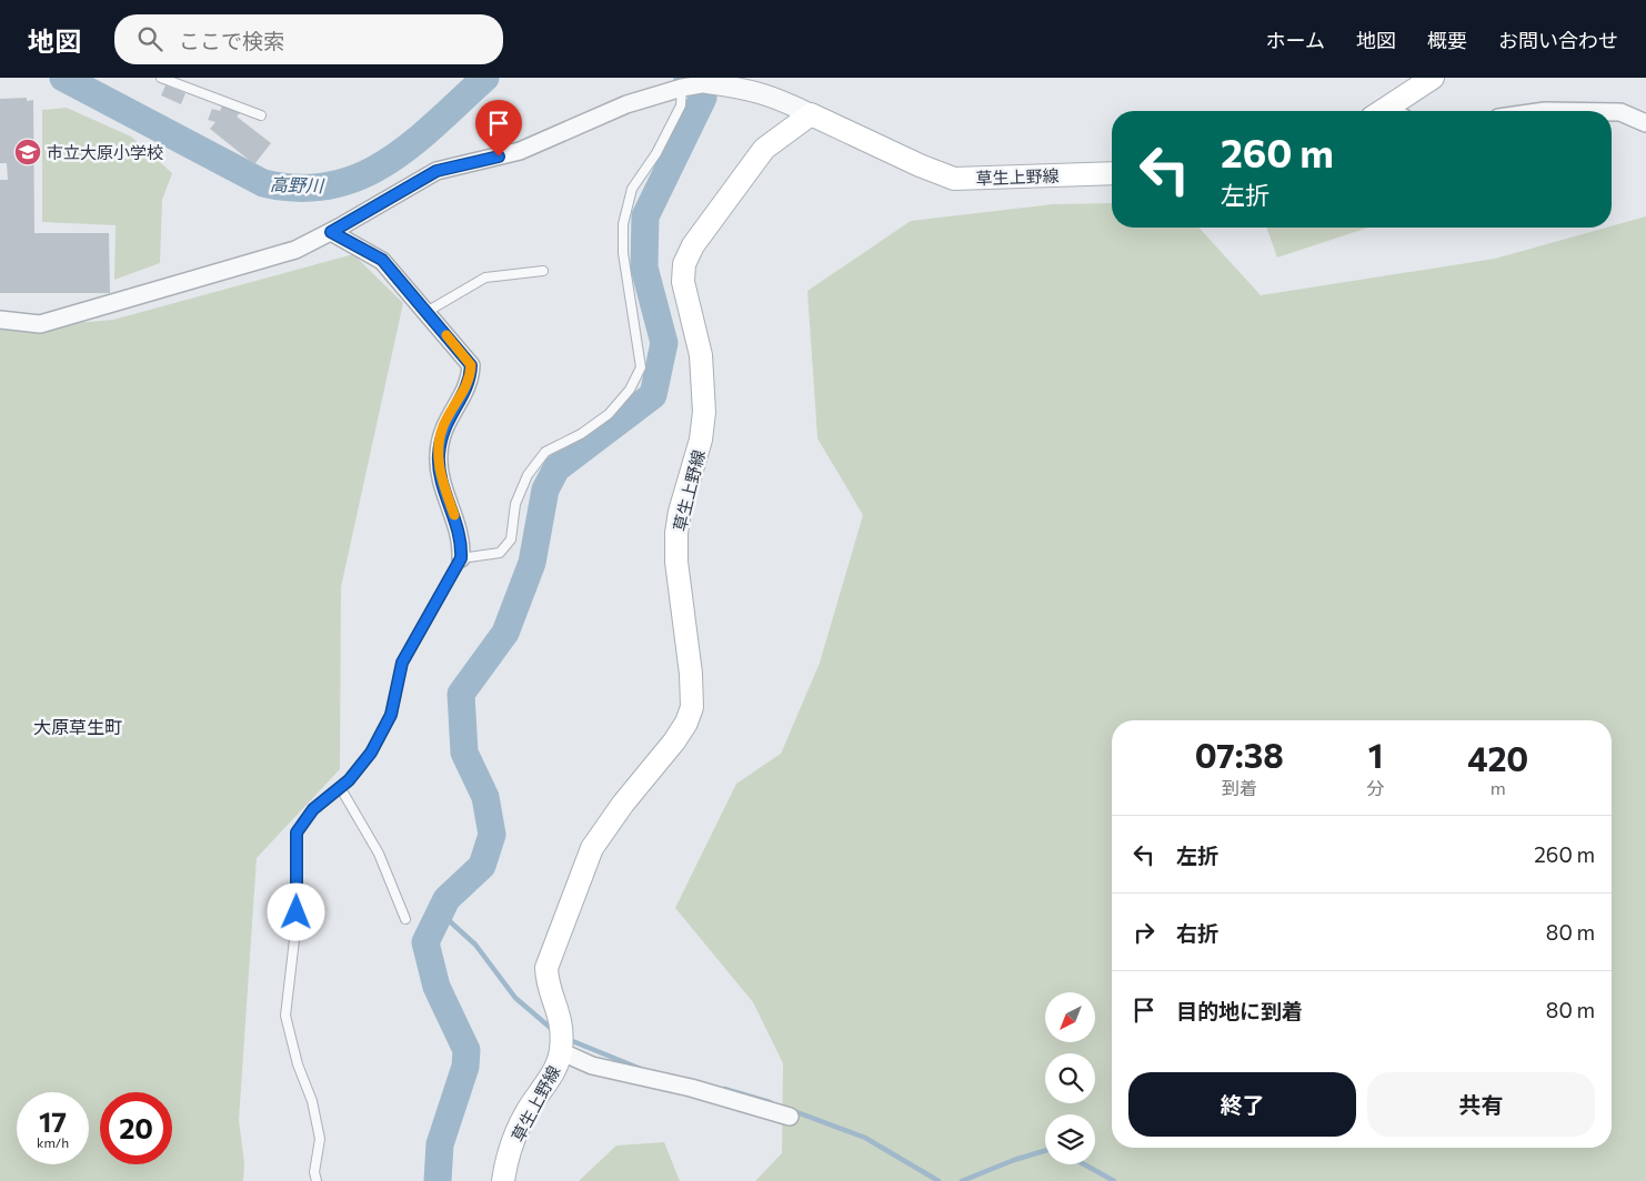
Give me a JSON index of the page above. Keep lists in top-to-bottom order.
{
  "streets": {
    "main road": ["草生上野線"]
  },
  "districts": ["大原草生町"],
  "water": ["高野川"],
  "places": {
    "school or university": ["市立大原小学校"]
  },
  "north": "bottom left",
  "page": {
    "header": "地図",
    "search": "ここで検索",
    "nav": [
      "ホーム",
      "地図",
      "概要",
      "お問い合わせ"
    ],
    "turn": ["260 m", "左折"],
    "eta": [
      "07:38",
      "到着",
      "1",
      "分",
      "420",
      "m"
    ],
    "list": [
      {
        "name": "左折",
        "value": "260 m"
      },
      {
        "name": "右折",
        "value": "80 m"
      },
      {
        "name": "目的地に到着",
        "value": "80 m"
      }
    ],
    "buttons": ["終了", "共有"],
    "speed": "17 km/h",
    "limit": "20"
  }
}
